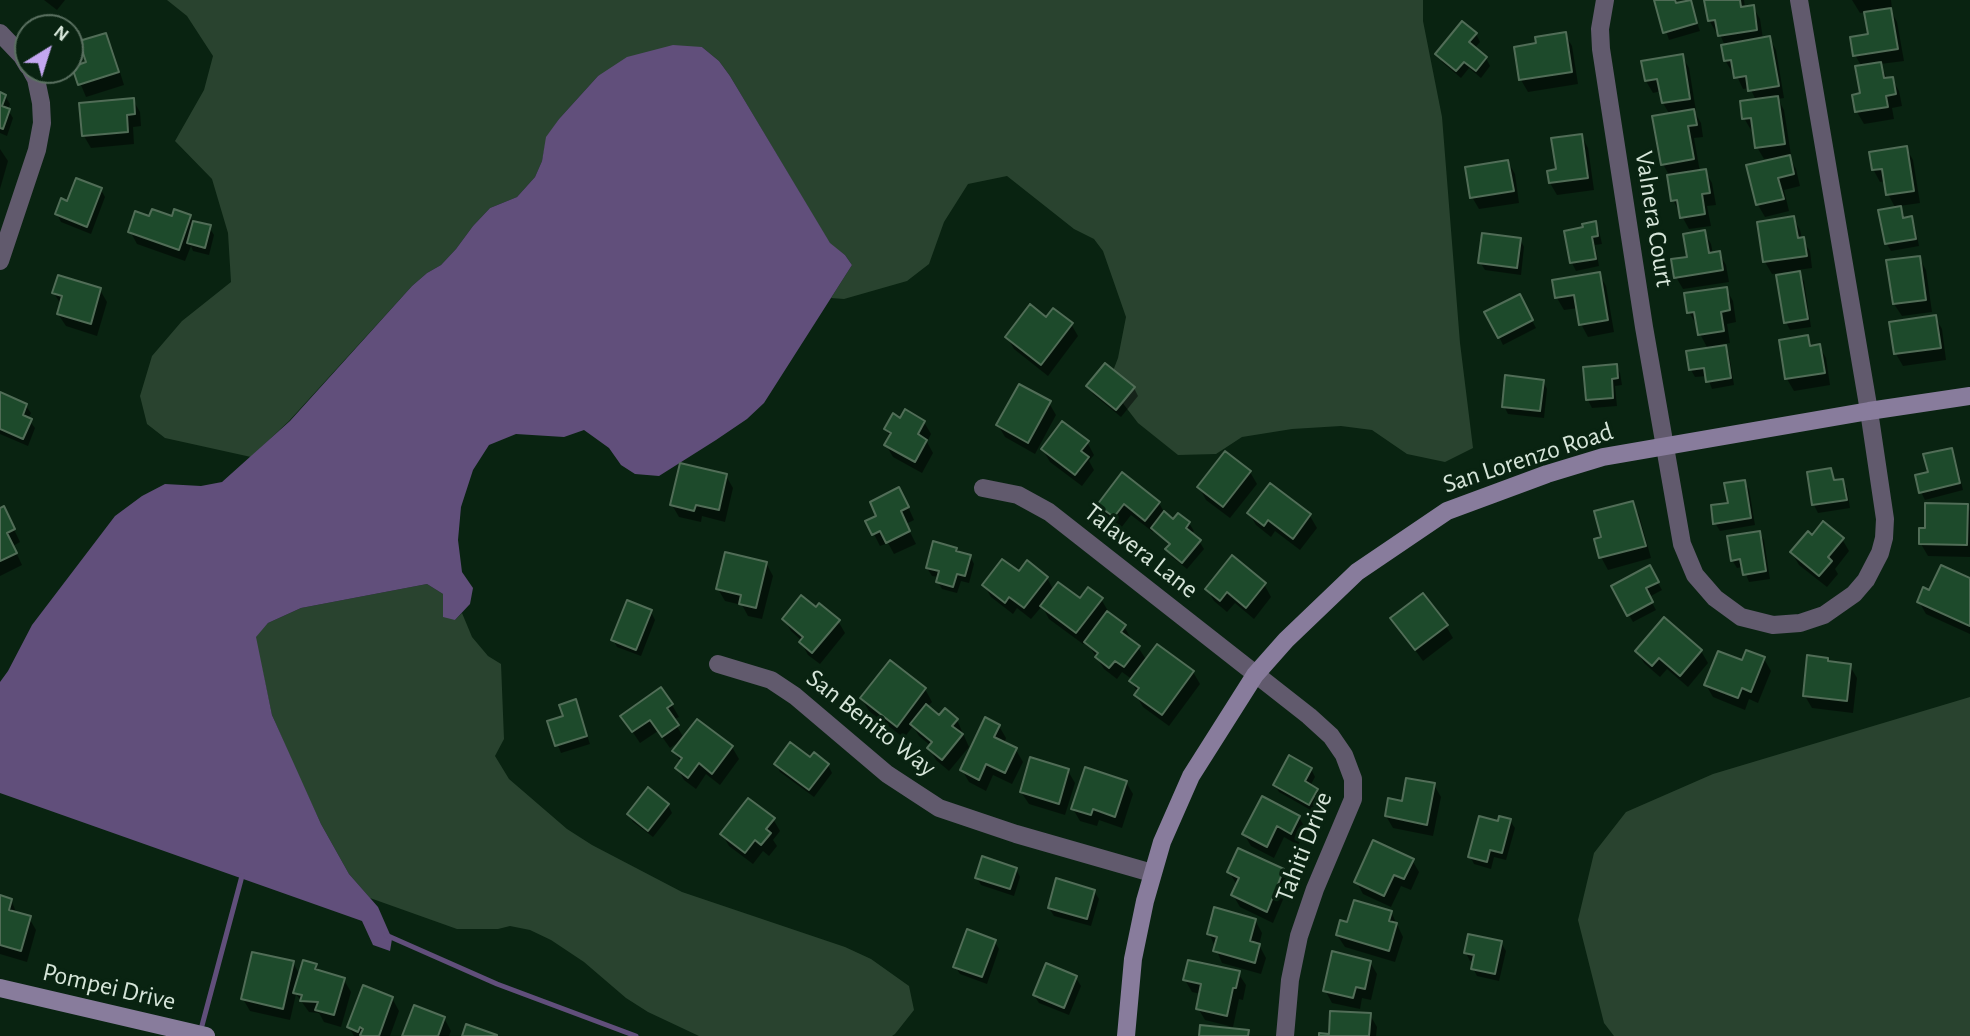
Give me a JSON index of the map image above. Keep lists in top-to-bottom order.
{
  "streets": {
    "street": [
      "Valnera Court",
      "San Lorenzo Road",
      "Talavera Lane",
      "San Benito Way",
      "Tahiti Drive",
      "Pompei Drive"
    ]
  },
  "crossings": [
    ["Valnera Court", "San Lorenzo Road"],
    ["San Lorenzo Road", "Talavera Lane"],
    ["San Lorenzo Road", "San Benito Way"],
    ["San Lorenzo Road", "Tahiti Drive"],
    ["Talavera Lane", "Tahiti Drive"]
  ],
  "north": "top right"
}
